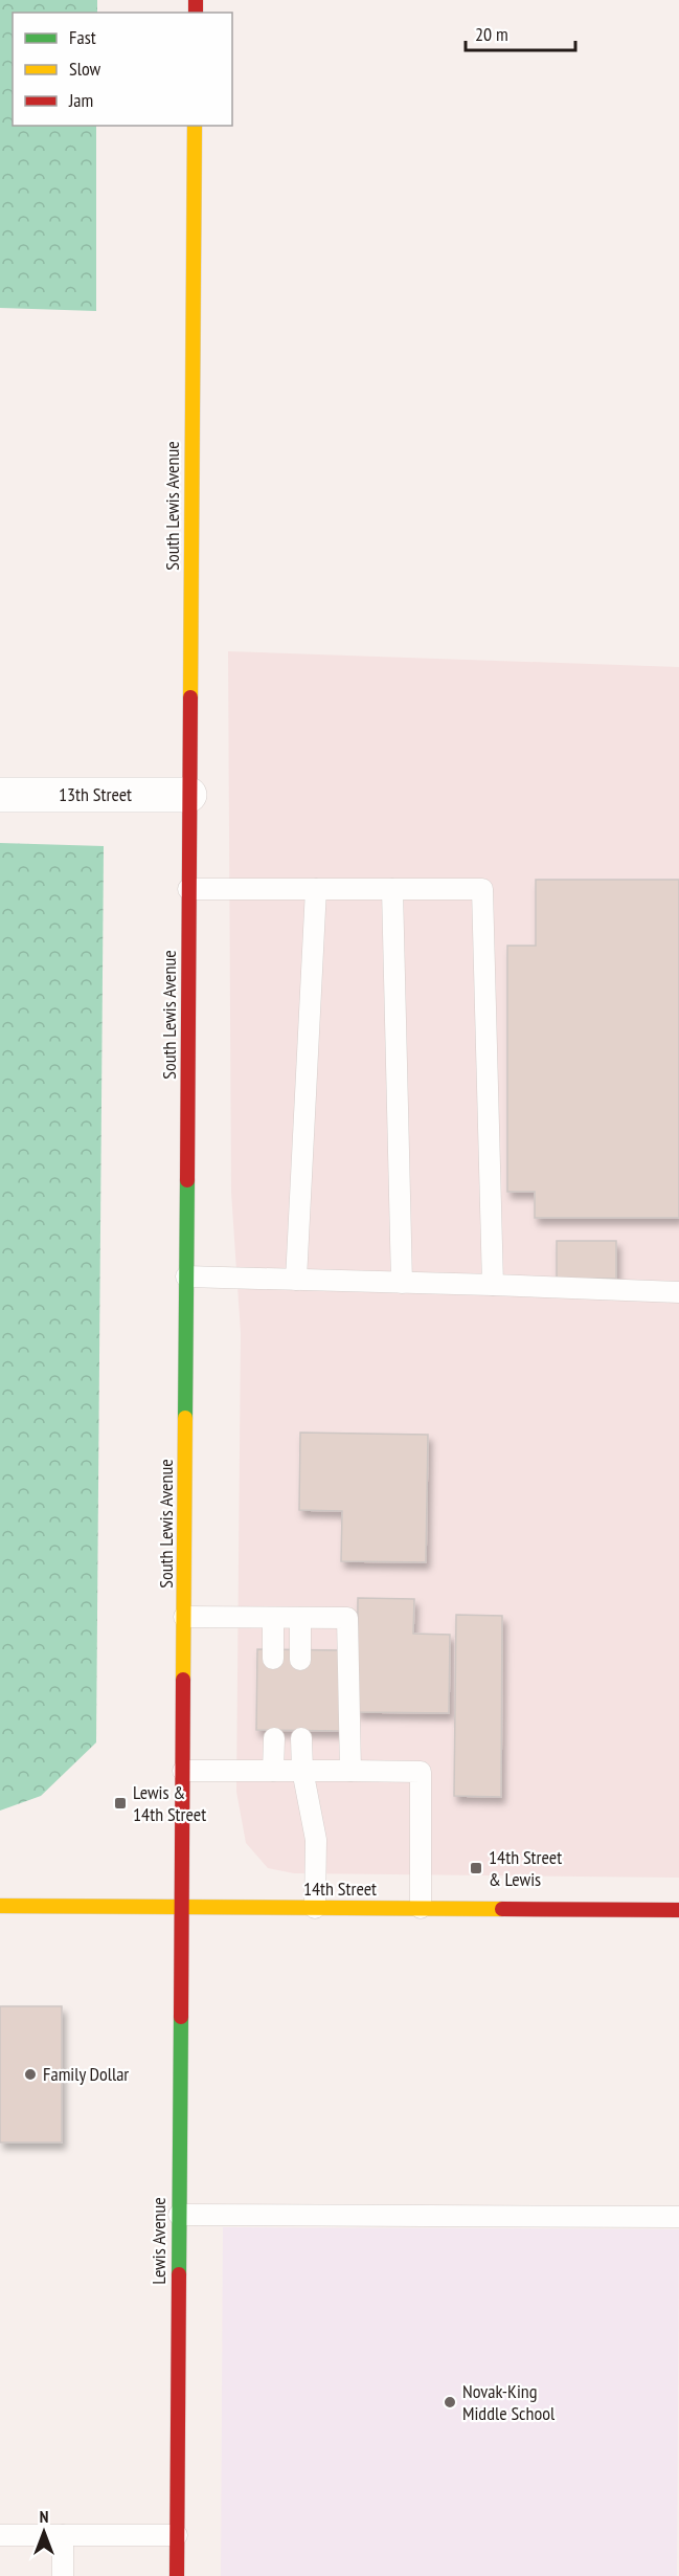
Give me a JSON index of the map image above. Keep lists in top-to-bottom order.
{
  "streets": {
    "main road": ["South Lewis Avenue", "14th Street", "Lewis Avenue"],
    "street": ["13th Street"]
  },
  "crossings": [
    ["South Lewis Avenue", "13th Street"],
    ["South Lewis Avenue", "14th Street"],
    ["South Lewis Avenue", "Lewis Avenue"],
    ["14th Street", "Lewis Avenue"]
  ],
  "places": {
    "transit": ["Lewis & 14th Street", "14th Street & Lewis"],
    "other": ["Family Dollar", "Novak-King Middle School"]
  },
  "legend": ["Fast", "Slow", "Jam"],
  "scale_bar": "20 m",
  "north": "top"
}
